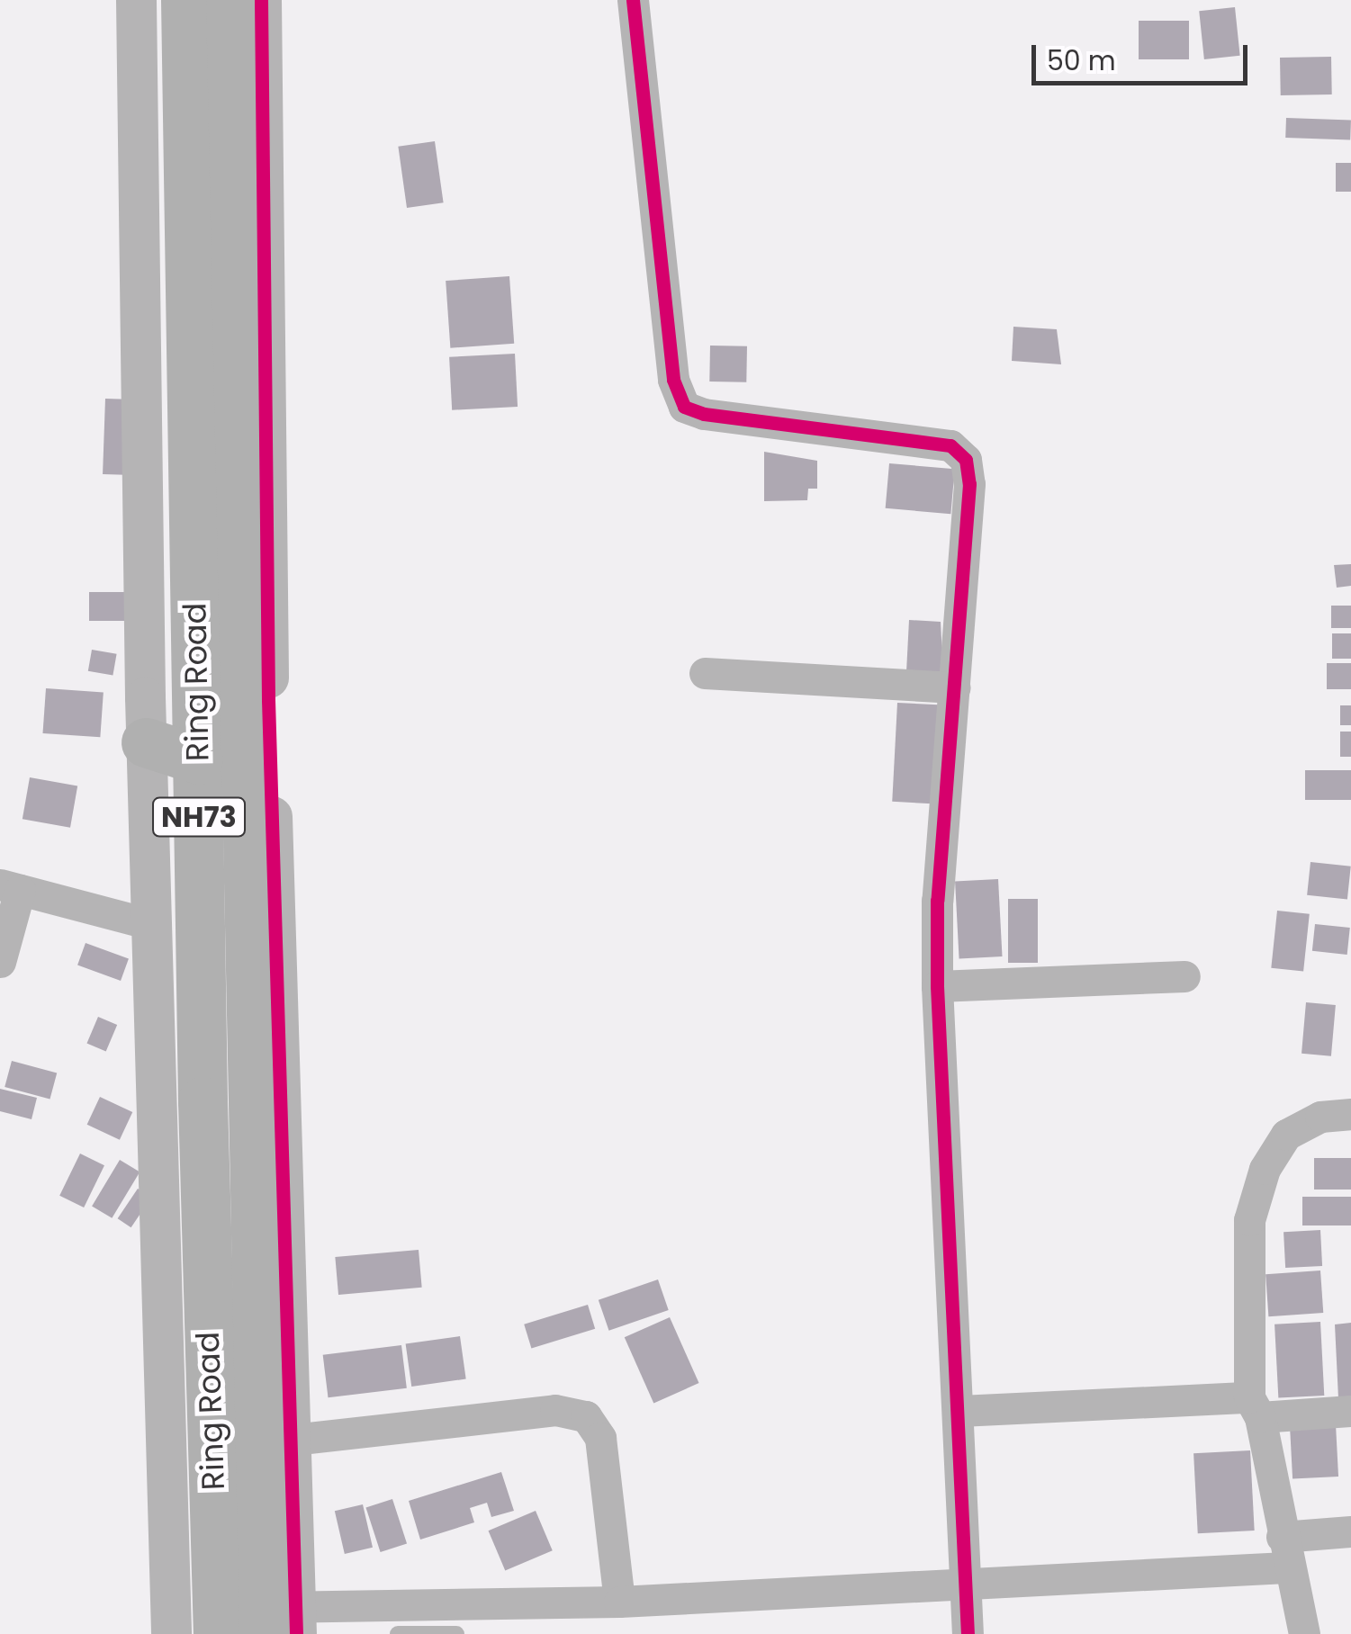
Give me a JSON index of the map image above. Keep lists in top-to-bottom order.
{
  "streets": {
    "highway": ["Ring Road", "NH73"]
  },
  "scale_bar": "50 m"
}
